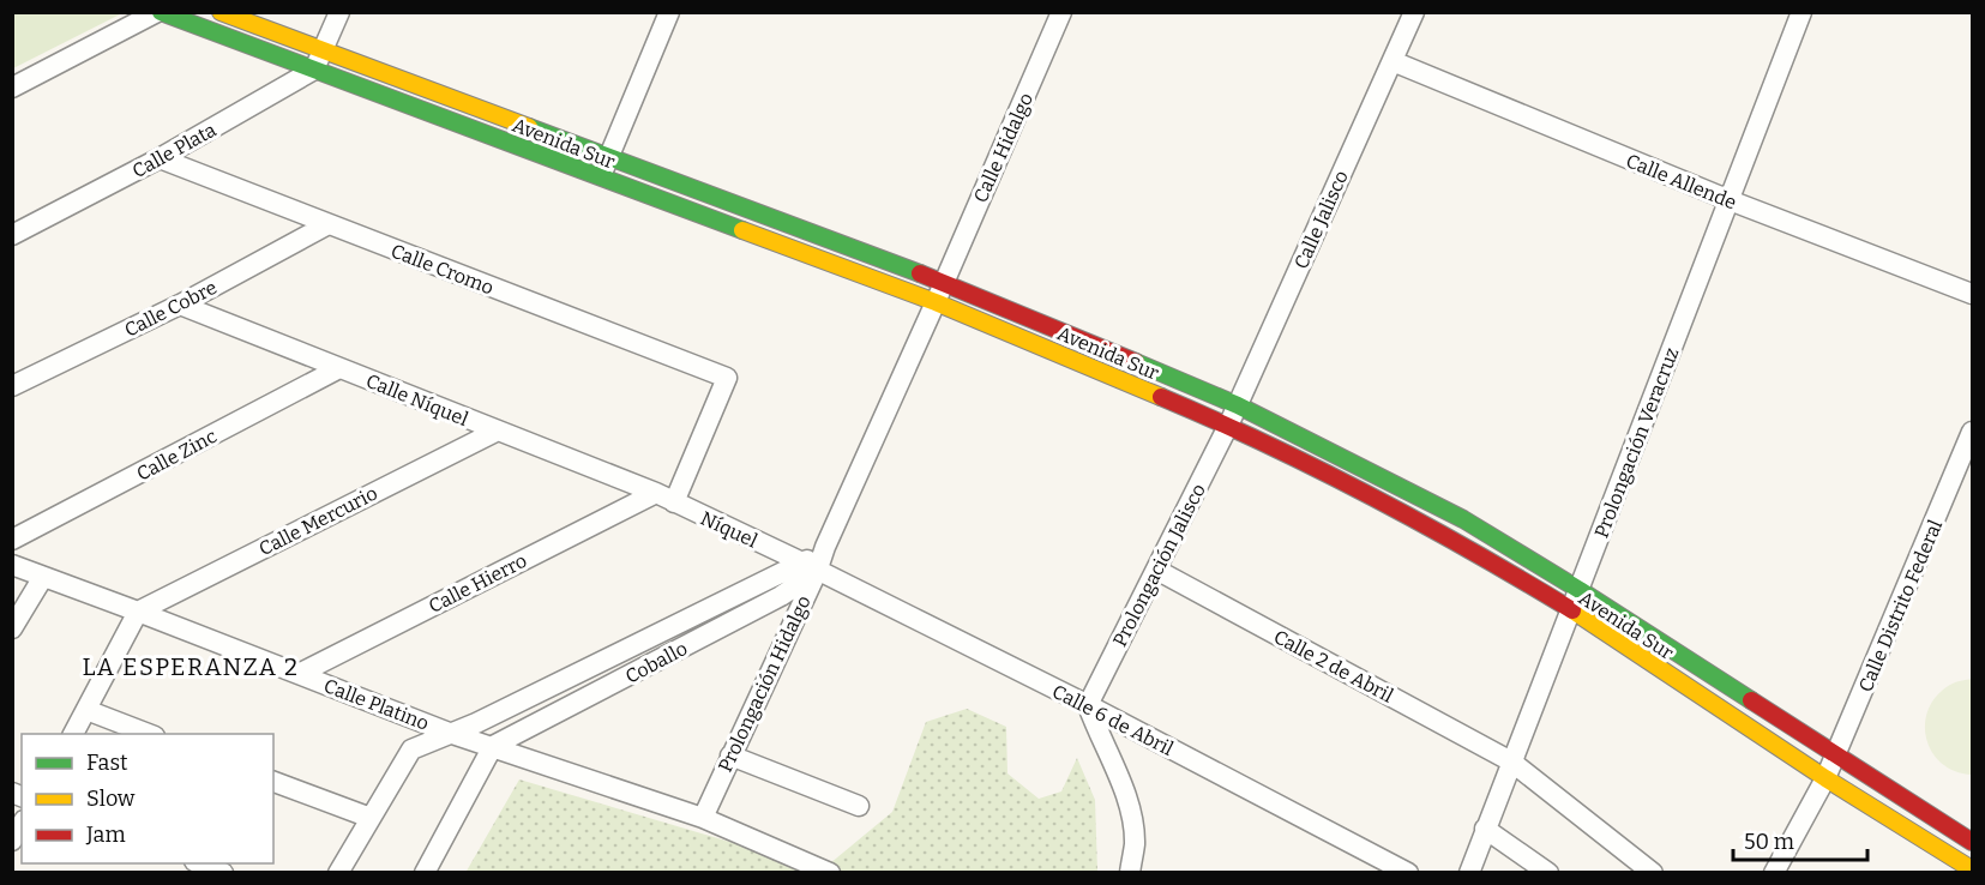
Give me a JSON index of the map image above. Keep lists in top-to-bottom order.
{
  "streets": {
    "main road": ["Avenida Sur"],
    "street": [
      "Calle Hidalgo",
      "Calle Plata",
      "Calle Allende",
      "Calle Jalisco",
      "Calle Cromo",
      "Calle Cobre",
      "Calle Níquel",
      "Prolongación Veracruz",
      "Calle Zinc",
      "Calle Mercurio",
      "Níquel",
      "Prolongación Jalisco",
      "Calle Hierro",
      "Calle Distrito Federal",
      "Coballo",
      "Calle 2 de Abril",
      "Prolongación Hidalgo",
      "Calle Platino",
      "Calle 6 de Abril"
    ]
  },
  "crossings": [
    ["Avenida Sur", "Calle Hidalgo"],
    ["Avenida Sur", "Calle Plata"],
    ["Avenida Sur", "Calle Jalisco"],
    ["Avenida Sur", "Prolongación Veracruz"],
    ["Avenida Sur", "Prolongación Jalisco"],
    ["Avenida Sur", "Calle Distrito Federal"],
    ["Avenida Sur", "Prolongación Hidalgo"],
    ["Calle Hidalgo", "Prolongación Hidalgo"],
    ["Calle Plata", "Calle Cromo"],
    ["Calle Allende", "Calle Jalisco"],
    ["Calle Allende", "Prolongación Veracruz"],
    ["Calle Jalisco", "Prolongación Jalisco"],
    ["Calle Cromo", "Calle Cobre"],
    ["Calle Cromo", "Níquel"],
    ["Calle Cobre", "Calle Níquel"],
    ["Calle Níquel", "Calle Zinc"],
    ["Calle Níquel", "Calle Mercurio"],
    ["Calle Níquel", "Níquel"],
    ["Calle Níquel", "Calle Hierro"],
    ["Prolongación Veracruz", "Calle 2 de Abril"],
    ["Calle Mercurio", "Calle Platino"],
    ["Níquel", "Calle Hierro"],
    ["Níquel", "Coballo"],
    ["Níquel", "Prolongación Hidalgo"],
    ["Níquel", "Calle 6 de Abril"],
    ["Prolongación Jalisco", "Calle 2 de Abril"],
    ["Prolongación Jalisco", "Calle 6 de Abril"],
    ["Calle Hierro", "Calle Platino"],
    ["Coballo", "Prolongación Hidalgo"],
    ["Coballo", "Calle Platino"],
    ["Coballo", "Calle 6 de Abril"],
    ["Prolongación Hidalgo", "Calle Platino"],
    ["Prolongación Hidalgo", "Calle 6 de Abril"]
  ],
  "districts": ["LA ESPERANZA 2"],
  "legend": ["Fast", "Slow", "Jam"],
  "scale_bar": "50 m"
}
